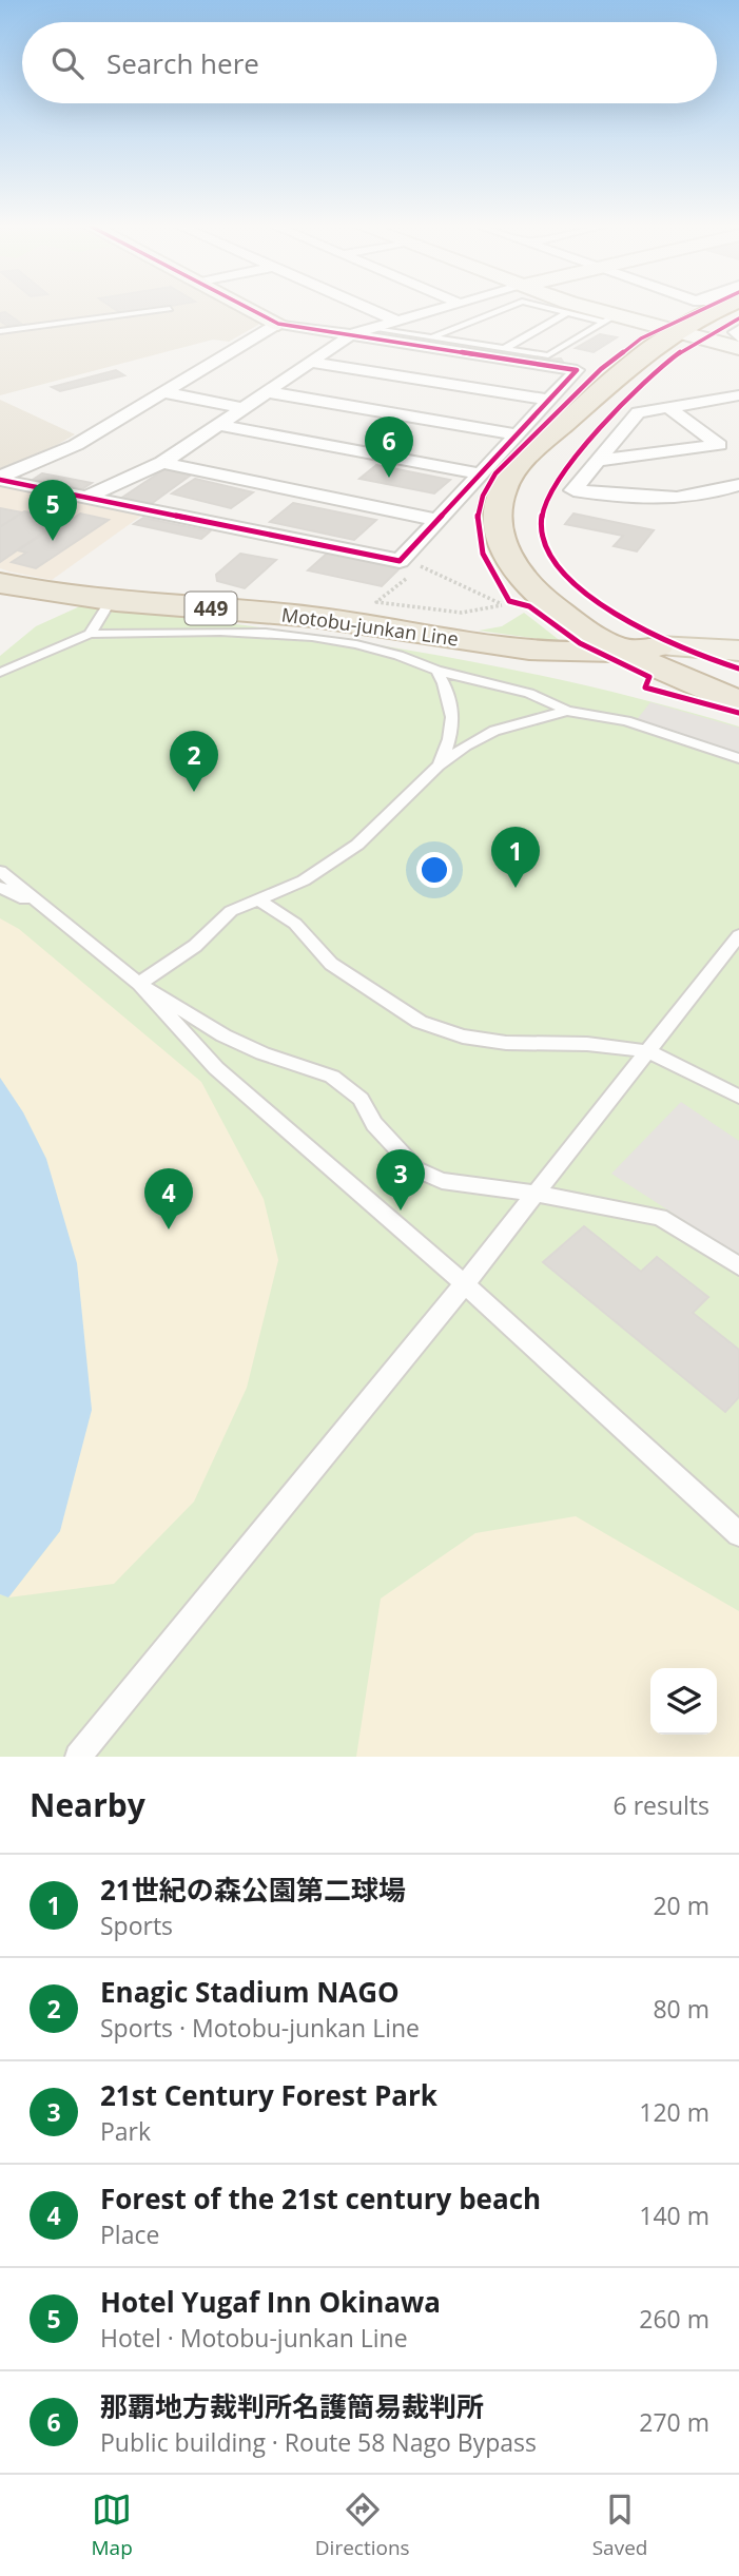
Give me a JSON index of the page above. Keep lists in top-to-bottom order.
{
  "streets": {
    "highway": ["449", "Motobu-junkan Line"]
  },
  "page": {
    "search": "Search here",
    "pins": [
      "6",
      "5",
      "2",
      "1",
      "3",
      "4"
    ],
    "heading": ["Nearby", "6 results"],
    "list": [
      {
        "mark": "1",
        "name": "21世紀の森公園第二球場",
        "note": "Sports",
        "value": "20 m"
      },
      {
        "mark": "2",
        "name": "Enagic Stadium NAGO",
        "note": "Sports · Motobu-junkan Line",
        "value": "80 m"
      },
      {
        "mark": "3",
        "name": "21st Century Forest Park",
        "note": "Park",
        "value": "120 m"
      },
      {
        "mark": "4",
        "name": "Forest of the 21st century beach",
        "note": "Place",
        "value": "140 m"
      },
      {
        "mark": "5",
        "name": "Hotel Yugaf Inn Okinawa",
        "note": "Hotel · Motobu-junkan Line",
        "value": "260 m"
      },
      {
        "mark": "6",
        "name": "那覇地方裁判所名護簡易裁判所",
        "note": "Public building · Route 58 Nago Bypass",
        "value": "270 m"
      }
    ],
    "nav": ["Map", "Directions", "Saved"]
  }
}
